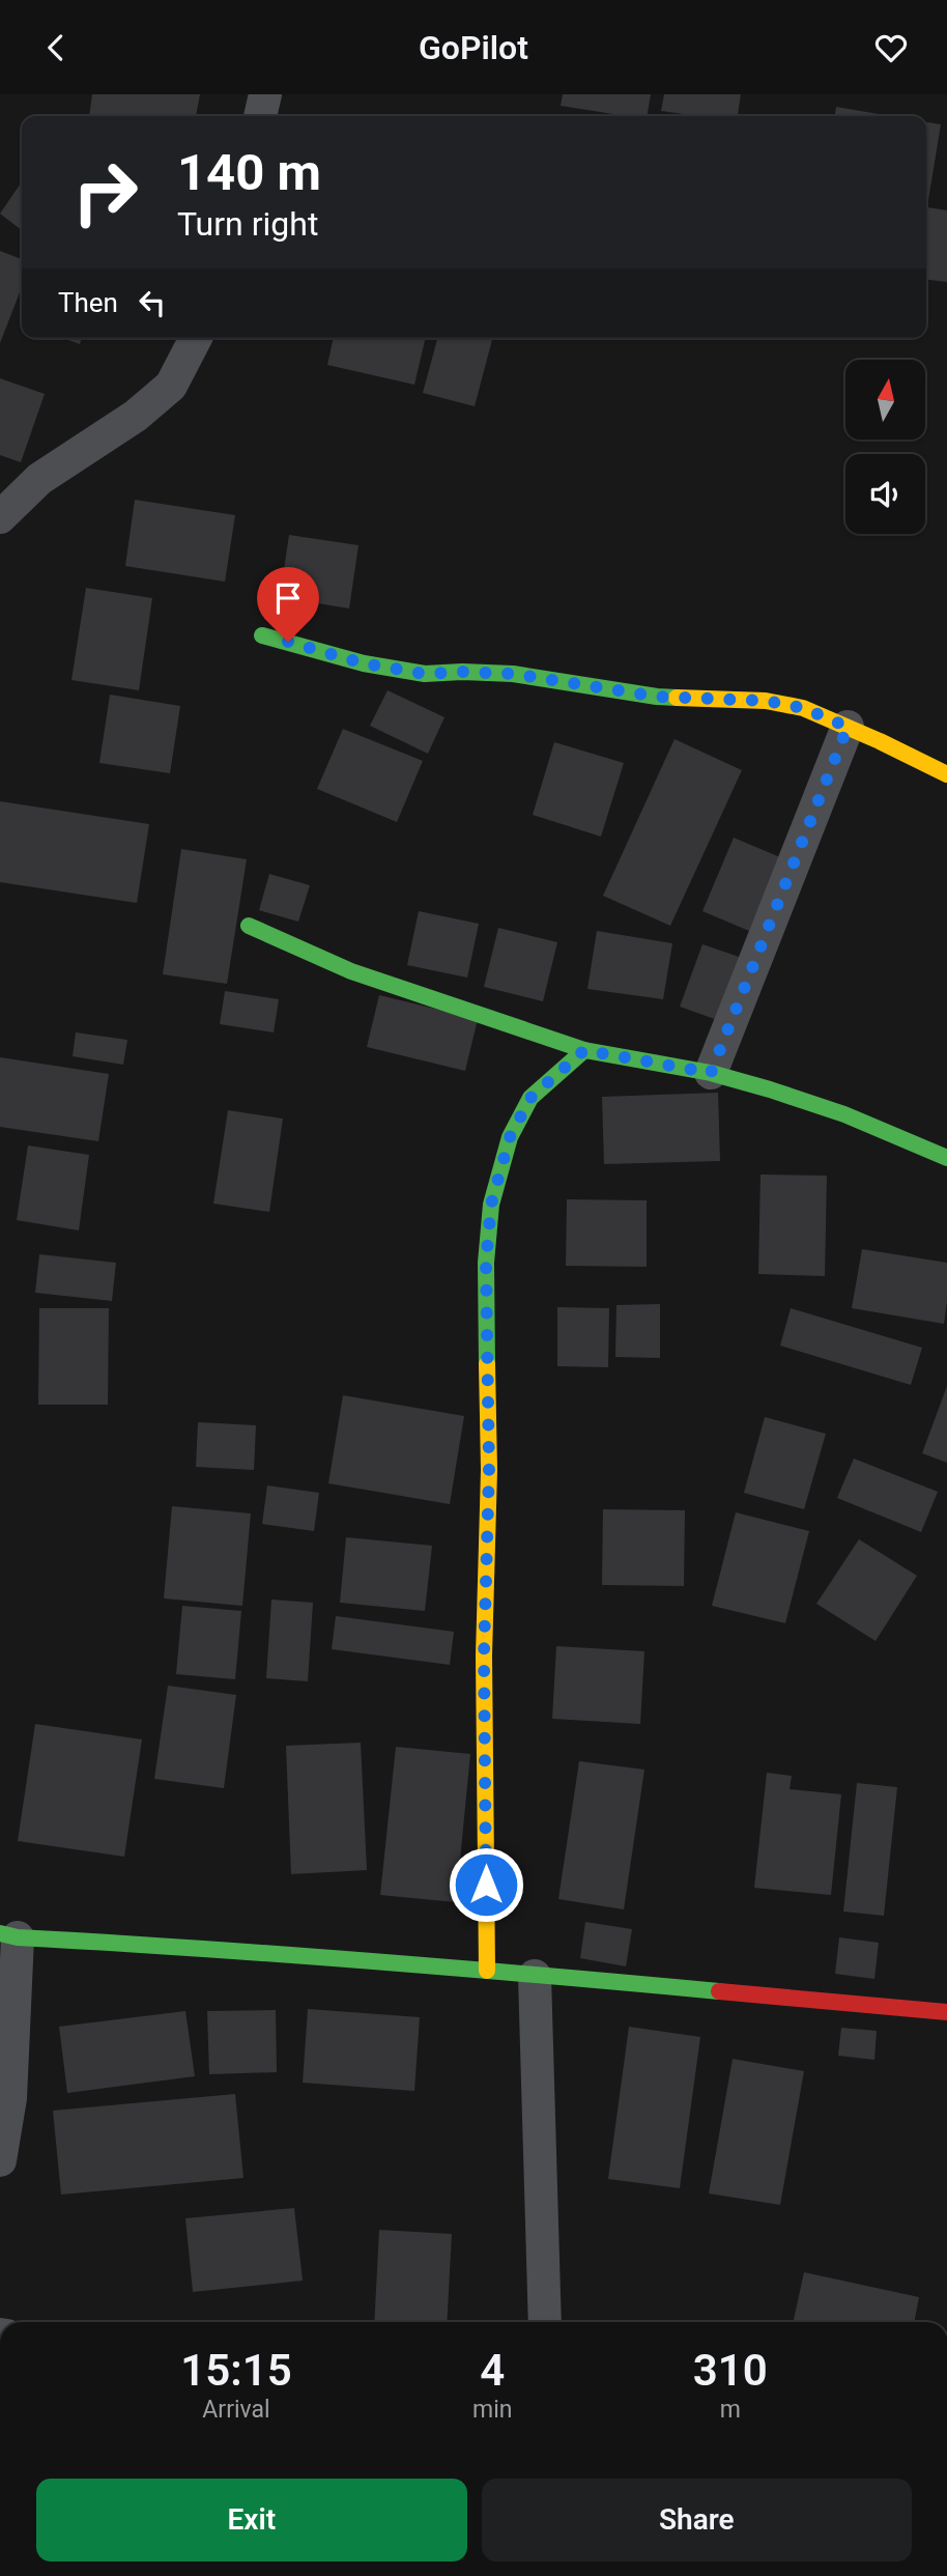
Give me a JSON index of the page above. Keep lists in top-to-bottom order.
{
  "north": "top",
  "page": {
    "header": "GoPilot",
    "turn": ["140 m", "Turn right"],
    "then": "Then",
    "eta": [
      "15:15",
      "Arrival",
      "4",
      "min",
      "310",
      "m"
    ],
    "buttons": ["Exit", "Share"]
  }
}
